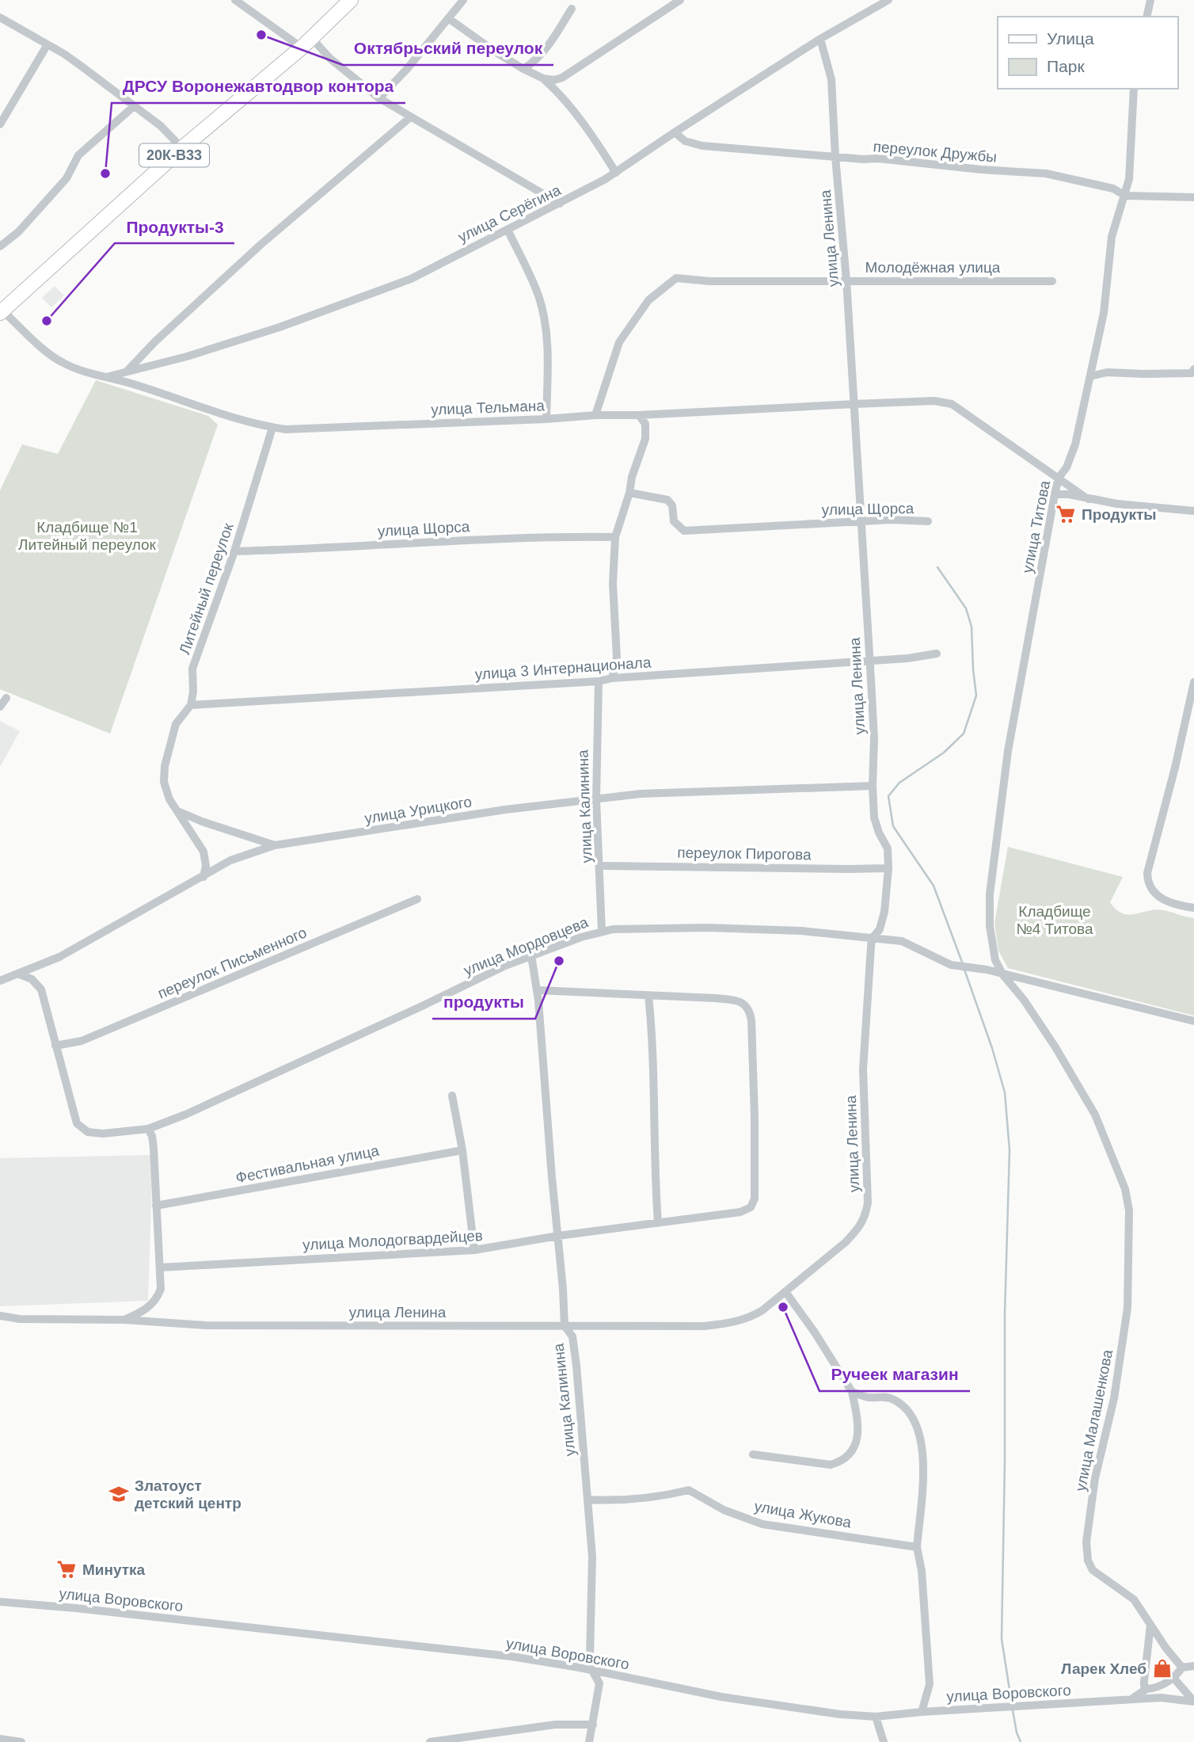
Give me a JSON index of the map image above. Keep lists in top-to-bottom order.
{
  "streets": {
    "main road": ["20К-В33"],
    "street": [
      "переулок Дружбы",
      "улица Серёгина",
      "улица Ленина",
      "Молодёжная улица",
      "улица Тельмана",
      "улица Щорса",
      "улица Титова",
      "Литейный переулок",
      "улица 3 Интернационала",
      "улица Калинина",
      "улица Урицкого",
      "переулок Пирогова",
      "улица Мордовцева",
      "переулок Письменного",
      "Фестивальная улица",
      "улица Молодогвардейцев",
      "улица Малашенкова",
      "улица Жукова",
      "улица Воровского"
    ]
  },
  "crossings": [
    ["переулок Дружбы", "улица Серёгина"],
    ["переулок Дружбы", "улица Ленина"],
    ["переулок Дружбы", "улица Титова"],
    ["20К-В33", "улица Тельмана"],
    ["улица Серёгина", "улица Ленина"],
    ["улица Серёгина", "улица Тельмана"],
    ["улица Ленина", "Молодёжная улица"],
    ["улица Ленина", "улица Тельмана"],
    ["улица Ленина", "улица Щорса"],
    ["улица Ленина", "улица 3 Интернационала"],
    ["улица Ленина", "улица Калинина"],
    ["улица Ленина", "улица Урицкого"],
    ["улица Ленина", "переулок Пирогова"],
    ["улица Ленина", "улица Мордовцева"],
    ["Молодёжная улица", "улица Тельмана"],
    ["улица Тельмана", "улица Титова"],
    ["улица Тельмана", "Литейный переулок"],
    ["улица Щорса", "Литейный переулок"],
    ["улица Титова", "улица Мордовцева"],
    ["улица Титова", "улица Малашенкова"],
    ["Литейный переулок", "улица 3 Интернационала"],
    ["улица 3 Интернационала", "улица Калинина"],
    ["улица Калинина", "улица Урицкого"],
    ["улица Калинина", "переулок Пирогова"],
    ["улица Калинина", "улица Мордовцева"],
    ["улица Калинина", "улица Молодогвардейцев"],
    ["улица Калинина", "улица Жукова"],
    ["улица Калинина", "улица Воровского"],
    ["улица Мордовцева", "переулок Письменного"],
    ["улица Мордовцева", "улица Малашенкова"]
  ],
  "parks": ["Кладбище №1 Литейный переулок", "Кладбище №4 Титова"],
  "places": {
    "other": [
      "Октябрьский переулок",
      "ДРСУ Воронежавтодвор контора",
      "Продукты-3",
      "продукты",
      "Ручеек магазин"
    ],
    "supermarket": ["Продукты", "Минутка"],
    "school or university": ["Златоуст детский центр"],
    "shop": ["Ларек Хлеб"]
  },
  "legend": ["Улица", "Парк"]
}
